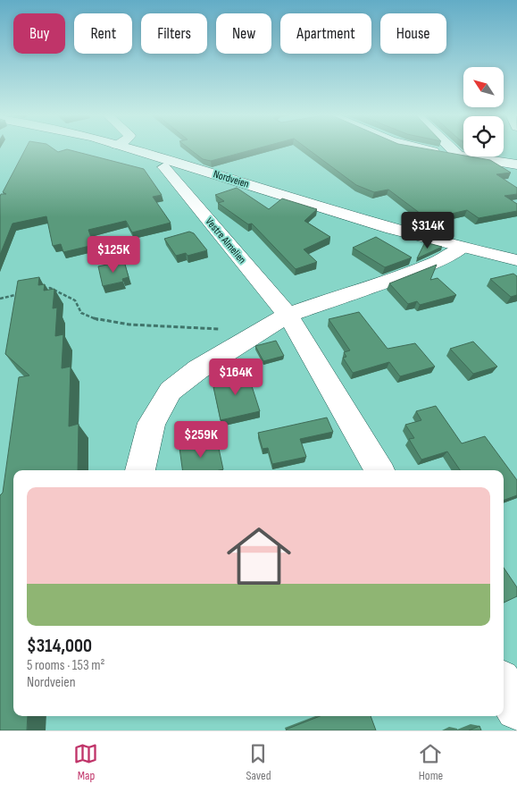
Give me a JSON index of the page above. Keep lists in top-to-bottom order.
{
  "streets": {
    "street": ["Nordveien", "Vestre Almelien"]
  },
  "north": "top left",
  "page": {
    "chip": [
      "Buy",
      "Rent",
      "Filters",
      "New",
      "Apartment",
      "House"
    ],
    "price": [
      "$314K",
      "$125K",
      "$164K",
      "$259K"
    ],
    "list": [
      {
        "name": "$314,000",
        "note": "5 rooms · 153 m² · Nordveien"
      }
    ],
    "tabs": ["Map", "Saved", "Home"]
  }
}
